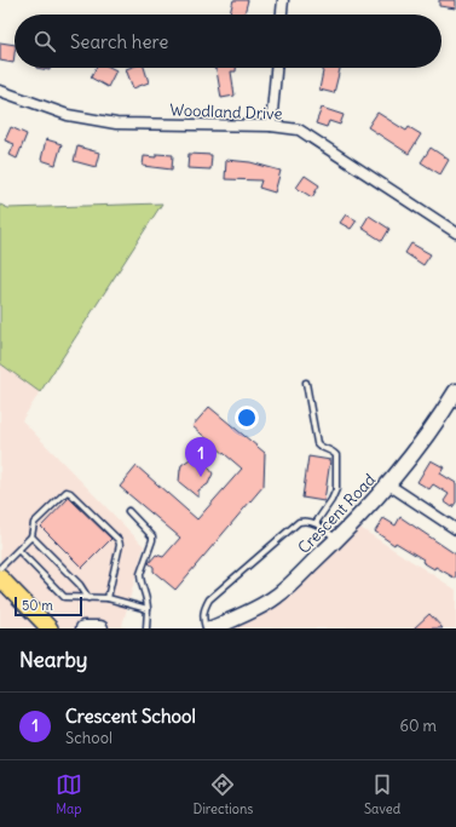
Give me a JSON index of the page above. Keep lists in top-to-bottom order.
{
  "streets": {
    "street": ["Woodland Drive", "Crescent Road"]
  },
  "scale_bar": "50 m",
  "page": {
    "search": "Search here",
    "pins": "1",
    "scale": "50 m",
    "heading": "Nearby",
    "list": [
      {
        "mark": "1",
        "name": "Crescent School",
        "note": "School",
        "value": "60 m"
      }
    ],
    "nav": ["Map", "Directions", "Saved"]
  }
}
